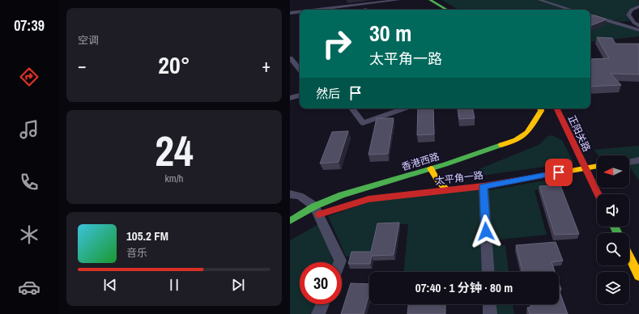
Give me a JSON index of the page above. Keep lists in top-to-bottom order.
{
  "streets": {
    "main road": ["正阳关路", "香港西路", "太平角一路"]
  },
  "crossings": [
    ["正阳关路", "太平角一路"],
    ["香港西路", "太平角一路"]
  ],
  "north": "left",
  "page": {
    "tabs": "07:39",
    "tile": [
      "空调",
      ["24", "km/h"]
    ],
    "turn": ["30 m", "太平角一路"],
    "heat": ["−", "20°", "+"],
    "then": "然后",
    "song": ["105.2 FM", "音乐"],
    "limit": "30",
    "trip": "07:40 · 1 分钟 · 80 m"
  }
}
